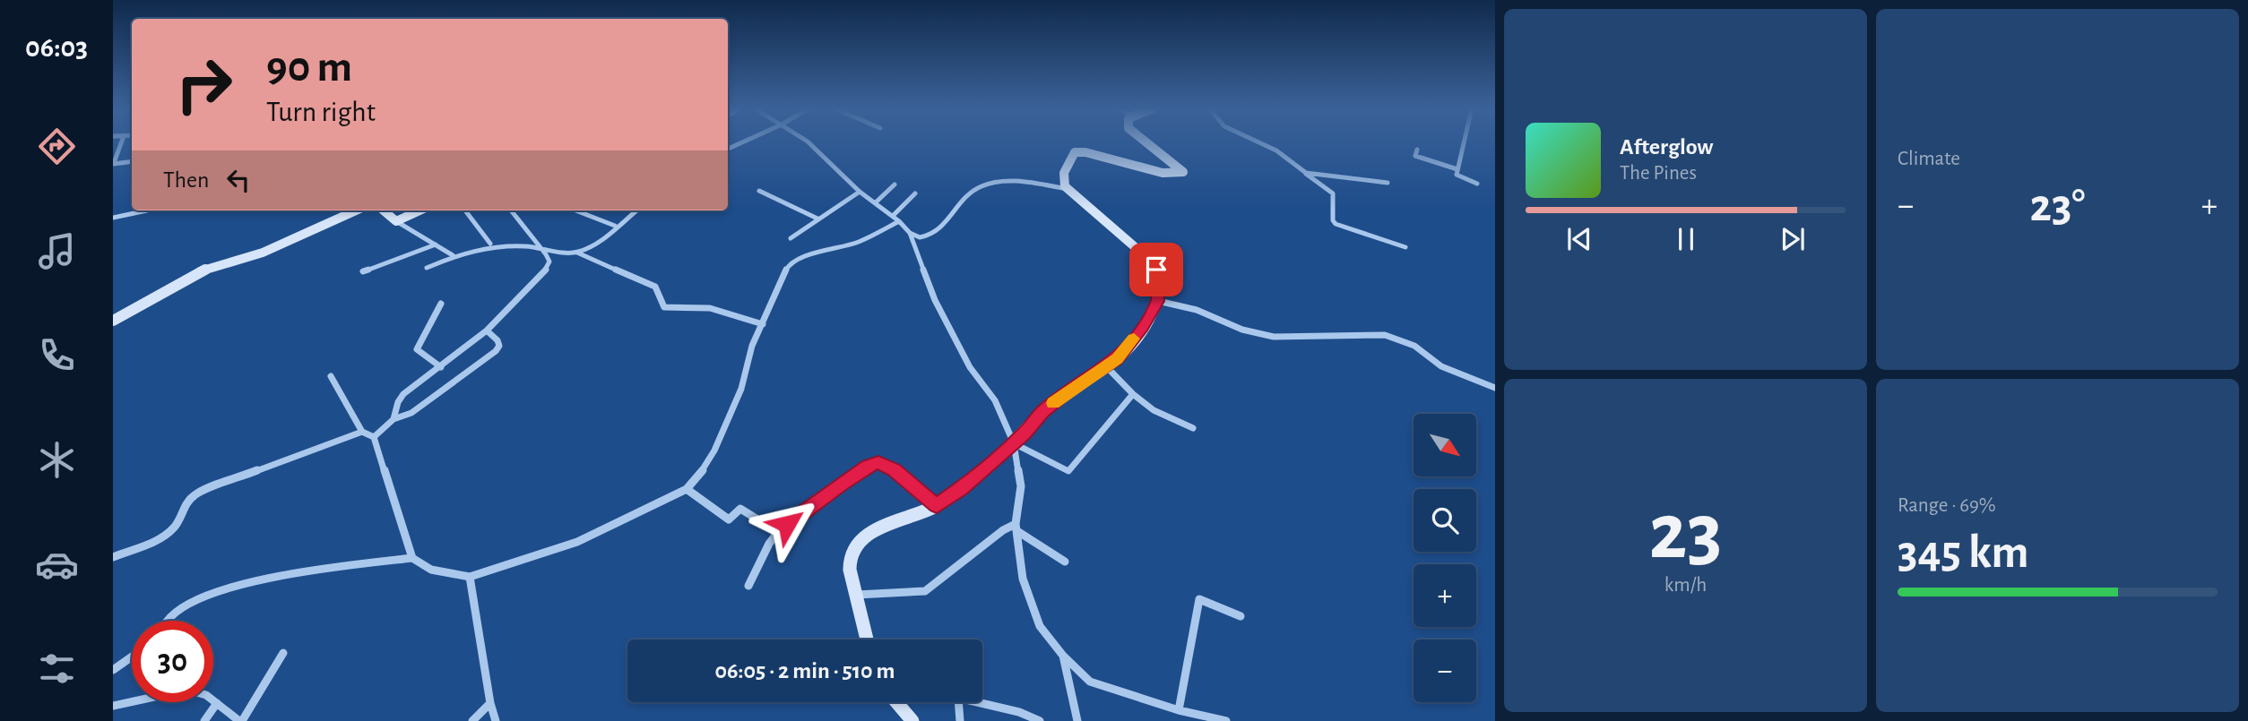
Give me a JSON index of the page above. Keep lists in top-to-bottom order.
{
  "north": "bottom right",
  "page": {
    "tabs": "06:03",
    "tile": [
      "Climate",
      ["23", "km/h"],
      ["Range · 69%", "345 km"]
    ],
    "turn": ["90 m", "Turn right"],
    "song": ["Afterglow", "The Pines"],
    "then": "Then",
    "heat": ["−", "23°", "+"],
    "map_buttons": ["+", "−"],
    "limit": "30",
    "trip": "06:05 · 2 min · 510 m"
  }
}
